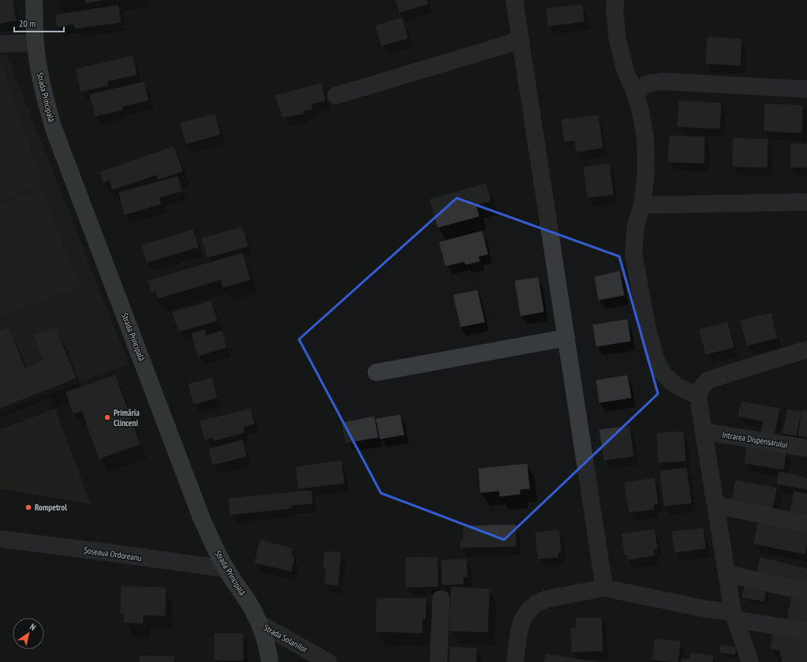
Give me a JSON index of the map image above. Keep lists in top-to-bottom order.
{
  "streets": {
    "main road": ["Strada Principală"],
    "street": ["Intrarea Dispensarului", "Șoseaua Ordoreanu", "Strada Solariilor"]
  },
  "crossings": [
    ["Strada Principală", "Șoseaua Ordoreanu"],
    ["Strada Principală", "Strada Solariilor"]
  ],
  "places": ["Primăria Clinceni", "Rompetrol"],
  "scale_bar": "20 m",
  "north": "top right"
}
